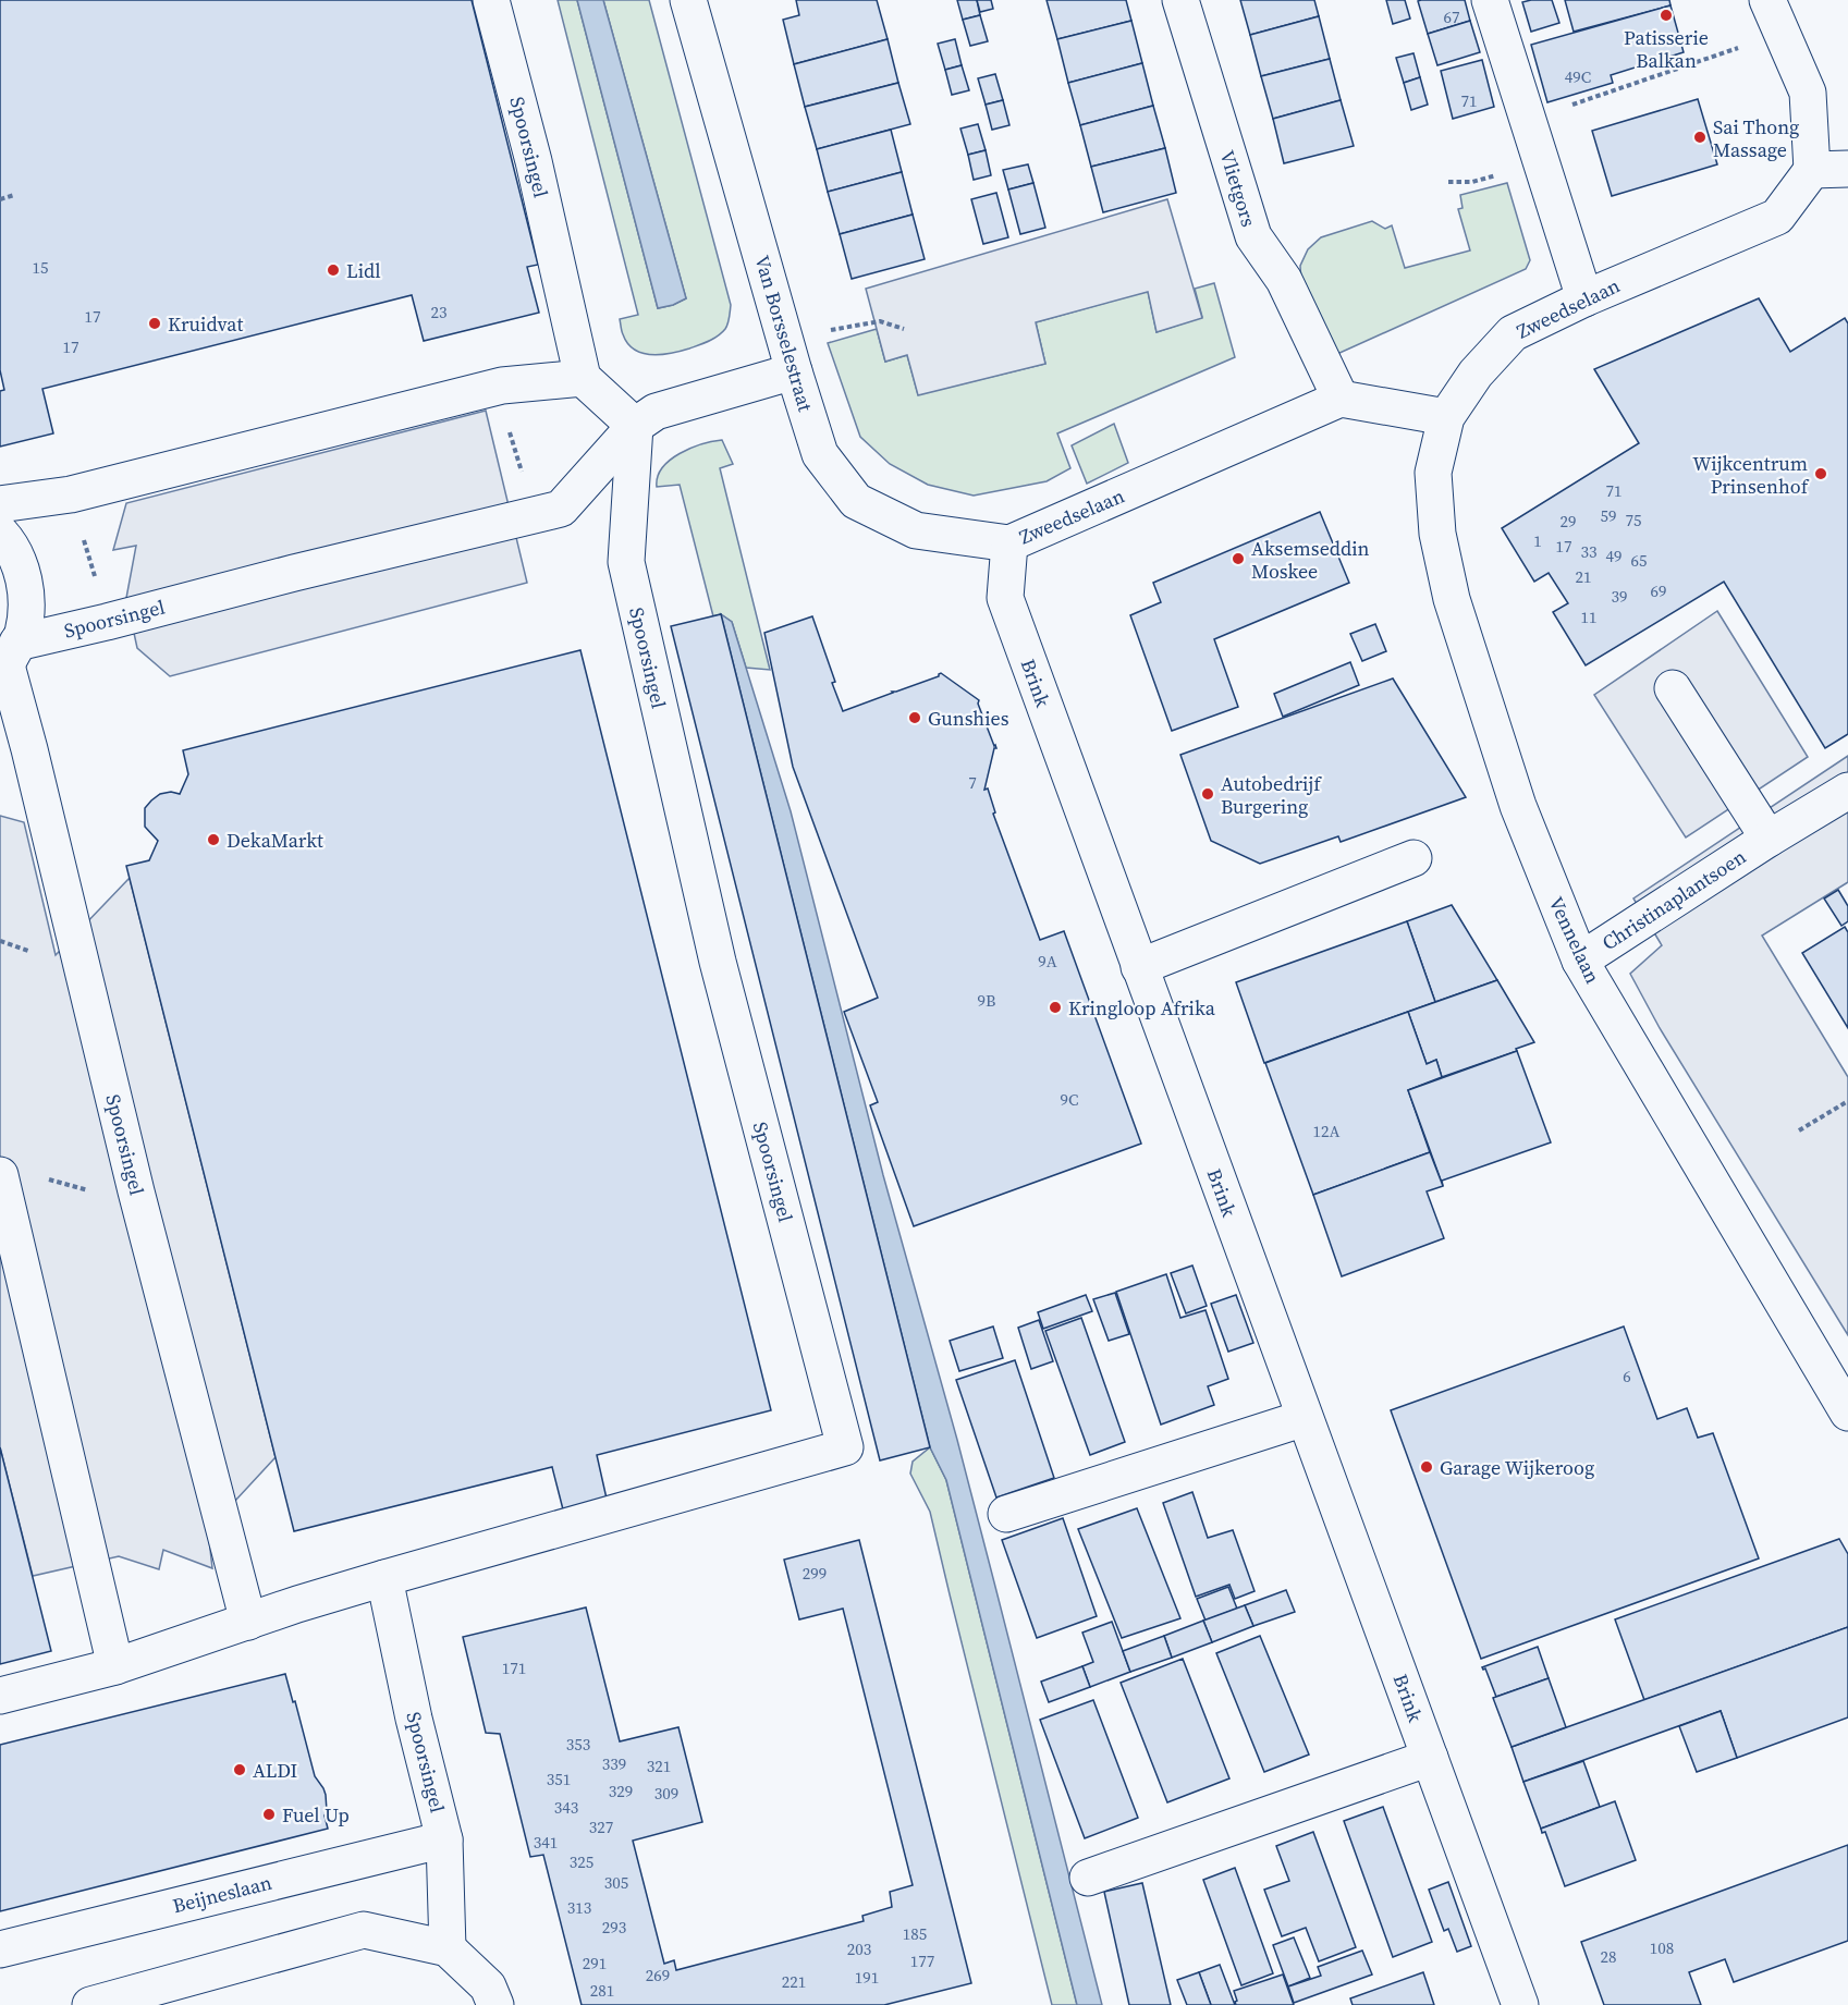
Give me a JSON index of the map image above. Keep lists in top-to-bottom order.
{
  "streets": {
    "street": [
      "Spoorsingel",
      "Vlietgors",
      "Zweedselaan",
      "Van Borsselestraat",
      "Brink",
      "Christinaplantsoen",
      "Vennelaan",
      "Beijneslaan"
    ]
  },
  "crossings": [
    ["Spoorsingel", "Van Borsselestraat"],
    ["Spoorsingel", "Beijneslaan"],
    ["Vlietgors", "Zweedselaan"],
    ["Zweedselaan", "Van Borsselestraat"],
    ["Zweedselaan", "Brink"],
    ["Zweedselaan", "Vennelaan"],
    ["Van Borsselestraat", "Brink"],
    ["Christinaplantsoen", "Vennelaan"]
  ],
  "places": [
    "Patisserie Balkan",
    "Sai Thong Massage",
    "Lidl",
    "Kruidvat",
    "Wijkcentrum Prinsenhof",
    "Aksemseddin Moskee",
    "Gunshies",
    "Autobedrijf Burgering",
    "DekaMarkt",
    "Kringloop Afrika",
    "Garage Wijkeroog",
    "ALDI",
    "Fuel Up"
  ],
  "house_numbers": [
    "67",
    "49C",
    "71",
    "15",
    "23",
    "17",
    "17",
    "71",
    "59",
    "75",
    "29",
    "1",
    "17",
    "33",
    "49",
    "65",
    "21",
    "69",
    "39",
    "11",
    "7",
    "9A",
    "9B",
    "9C",
    "12A",
    "6",
    "299",
    "171",
    "353",
    "339",
    "321",
    "351",
    "329",
    "309",
    "343",
    "327",
    "341",
    "325",
    "305",
    "313",
    "293",
    "185",
    "108",
    "203",
    "28",
    "177",
    "291",
    "269",
    "191",
    "221",
    "281"
  ]
}
